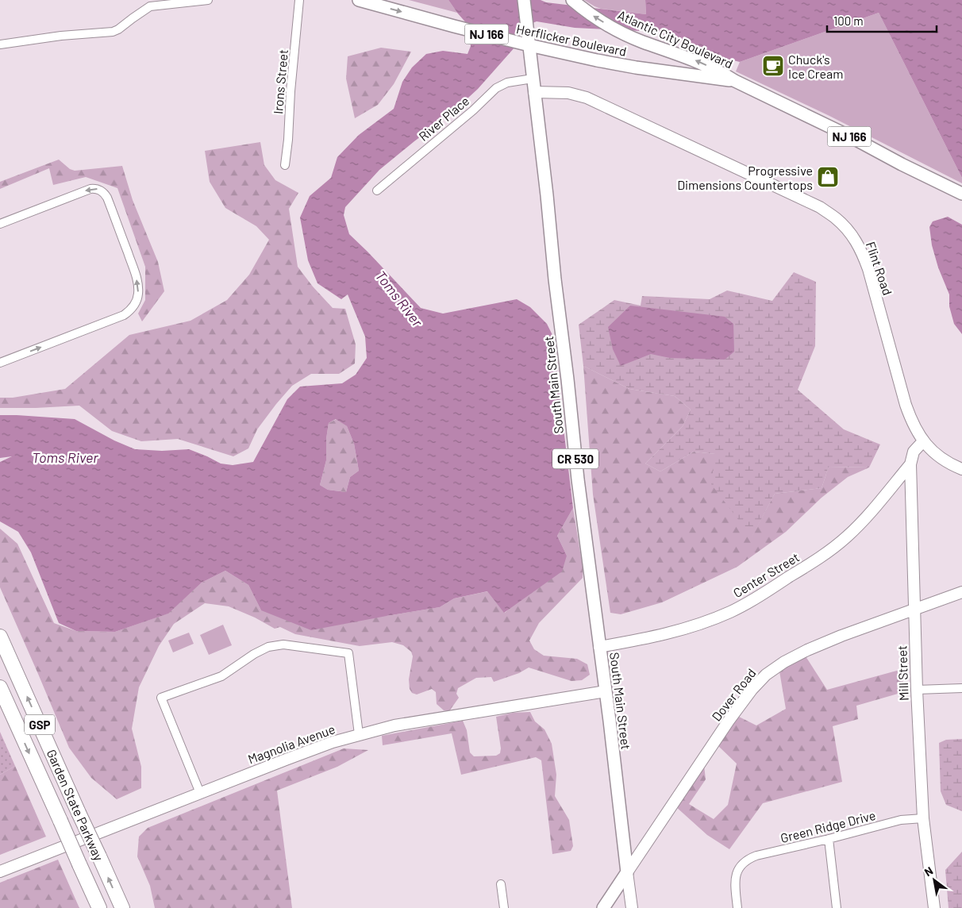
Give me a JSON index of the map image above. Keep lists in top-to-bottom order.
{
  "streets": {
    "highway": ["GSP", "Garden State Parkway"],
    "main road": [
      "NJ 166",
      "Atlantic City Boulevard",
      "Herflicker Boulevard",
      "South Main Street",
      "CR 530",
      "Dover Road"
    ],
    "street": [
      "Irons Street",
      "River Place",
      "Flint Road",
      "Center Street",
      "Mill Street",
      "Magnolia Avenue",
      "Green Ridge Drive"
    ]
  },
  "crossings": [
    ["Atlantic City Boulevard", "Herflicker Boulevard"],
    ["Herflicker Boulevard", "South Main Street"],
    ["River Place", "South Main Street"],
    ["Flint Road", "South Main Street"],
    ["Flint Road", "Mill Street"],
    ["South Main Street", "Center Street"],
    ["South Main Street", "Dover Road"],
    ["South Main Street", "Magnolia Avenue"],
    ["Center Street", "Mill Street"],
    ["Mill Street", "Dover Road"],
    ["Mill Street", "Green Ridge Drive"]
  ],
  "one_way": ["Atlantic City Boulevard", "Herflicker Boulevard"],
  "water": ["Toms River"],
  "places": {
    "cafe": ["Chuck's Ice Cream"],
    "shop": ["Progressive Dimensions Countertops"]
  },
  "scale_bar": "100 m",
  "north": "top left"
}
